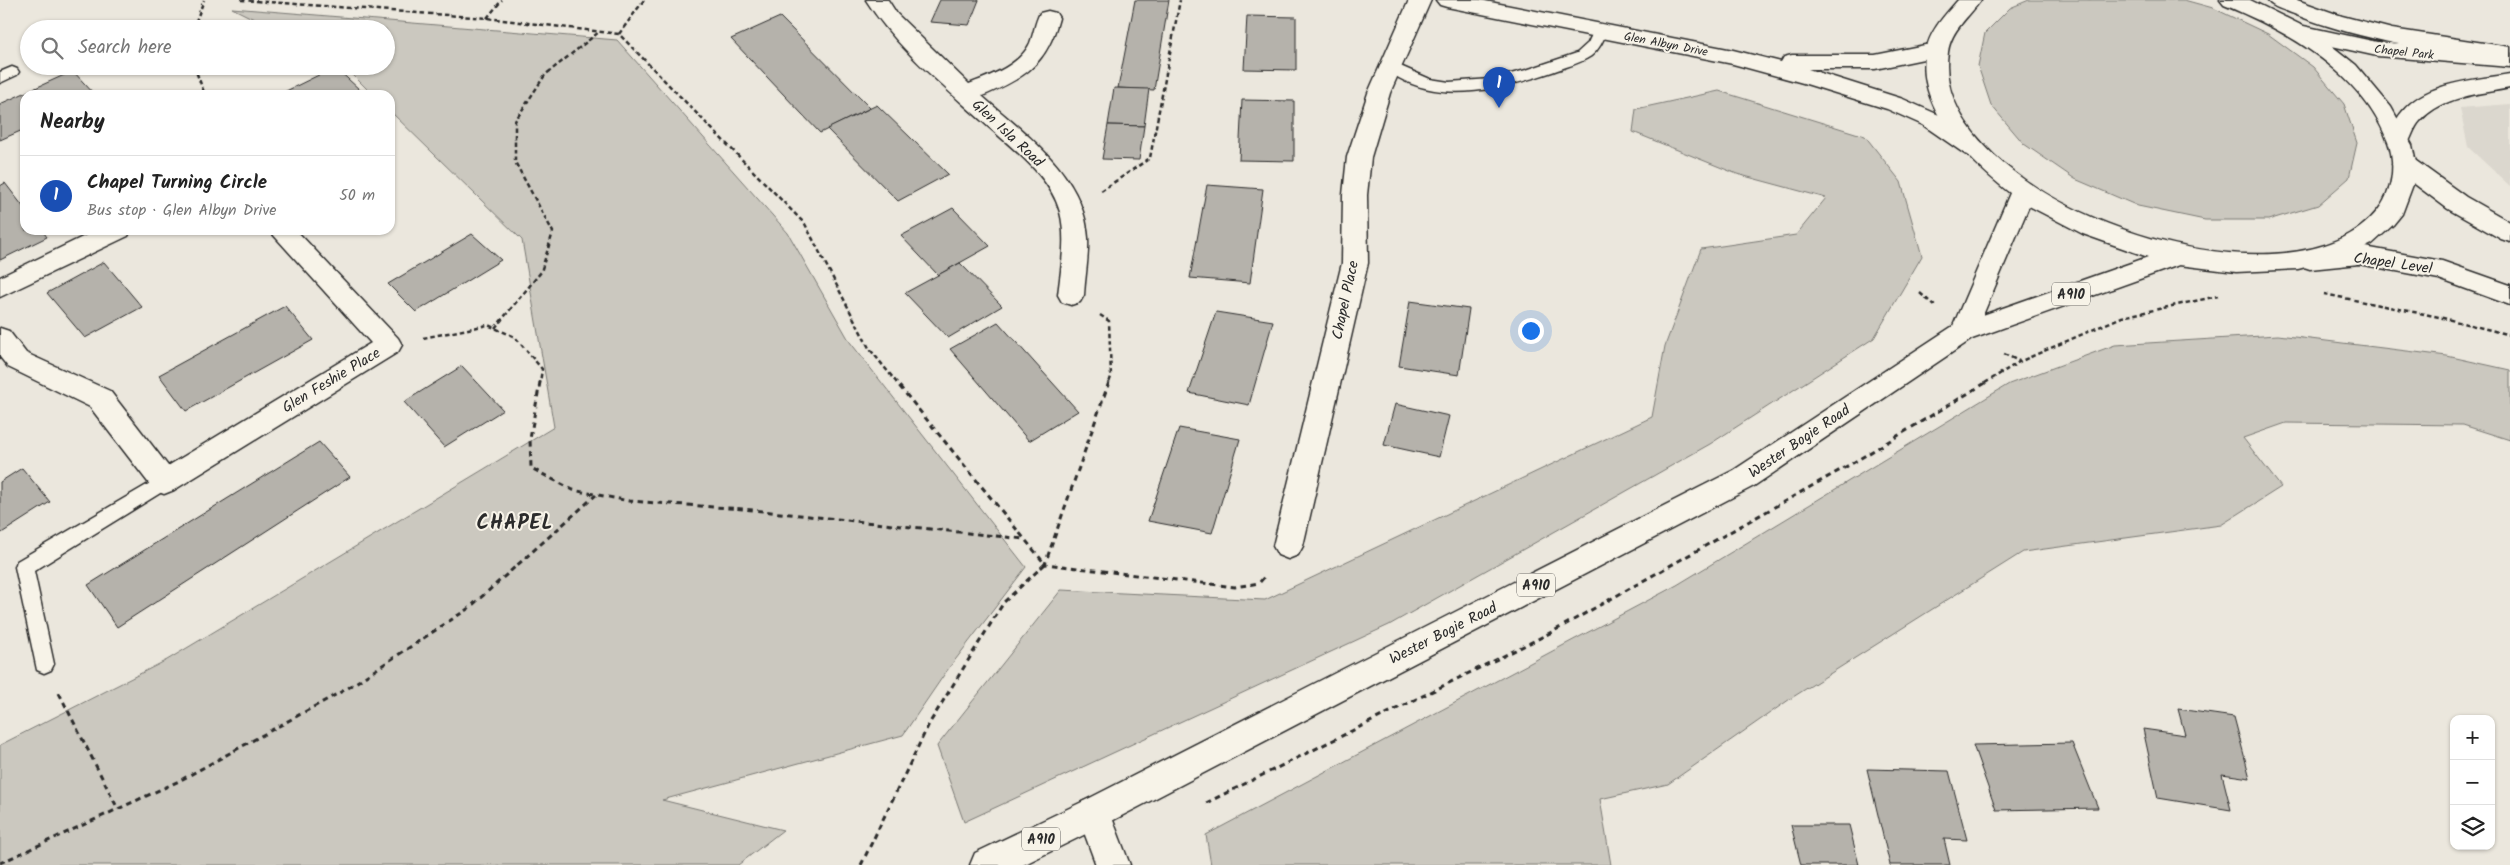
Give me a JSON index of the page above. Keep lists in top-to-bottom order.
{
  "streets": {
    "street": [
      "Glen Albyn Drive",
      "Chapel Park",
      "Glen Isla Road",
      "Chapel Level",
      "A910",
      "Chapel Place",
      "Glen Feshie Place",
      "Wester Bogie Road"
    ]
  },
  "crossings": [
    ["Chapel Park", "A910"],
    ["Chapel Level", "A910"],
    ["A910", "Wester Bogie Road"]
  ],
  "districts": ["CHAPEL"],
  "page": {
    "search": "Search here",
    "pins": "1",
    "heading": "Nearby",
    "list": [
      {
        "mark": "1",
        "name": "Chapel Turning Circle",
        "note": "Bus stop · Glen Albyn Drive",
        "value": "50 m"
      }
    ],
    "map_buttons": ["+", "−"]
  }
}
